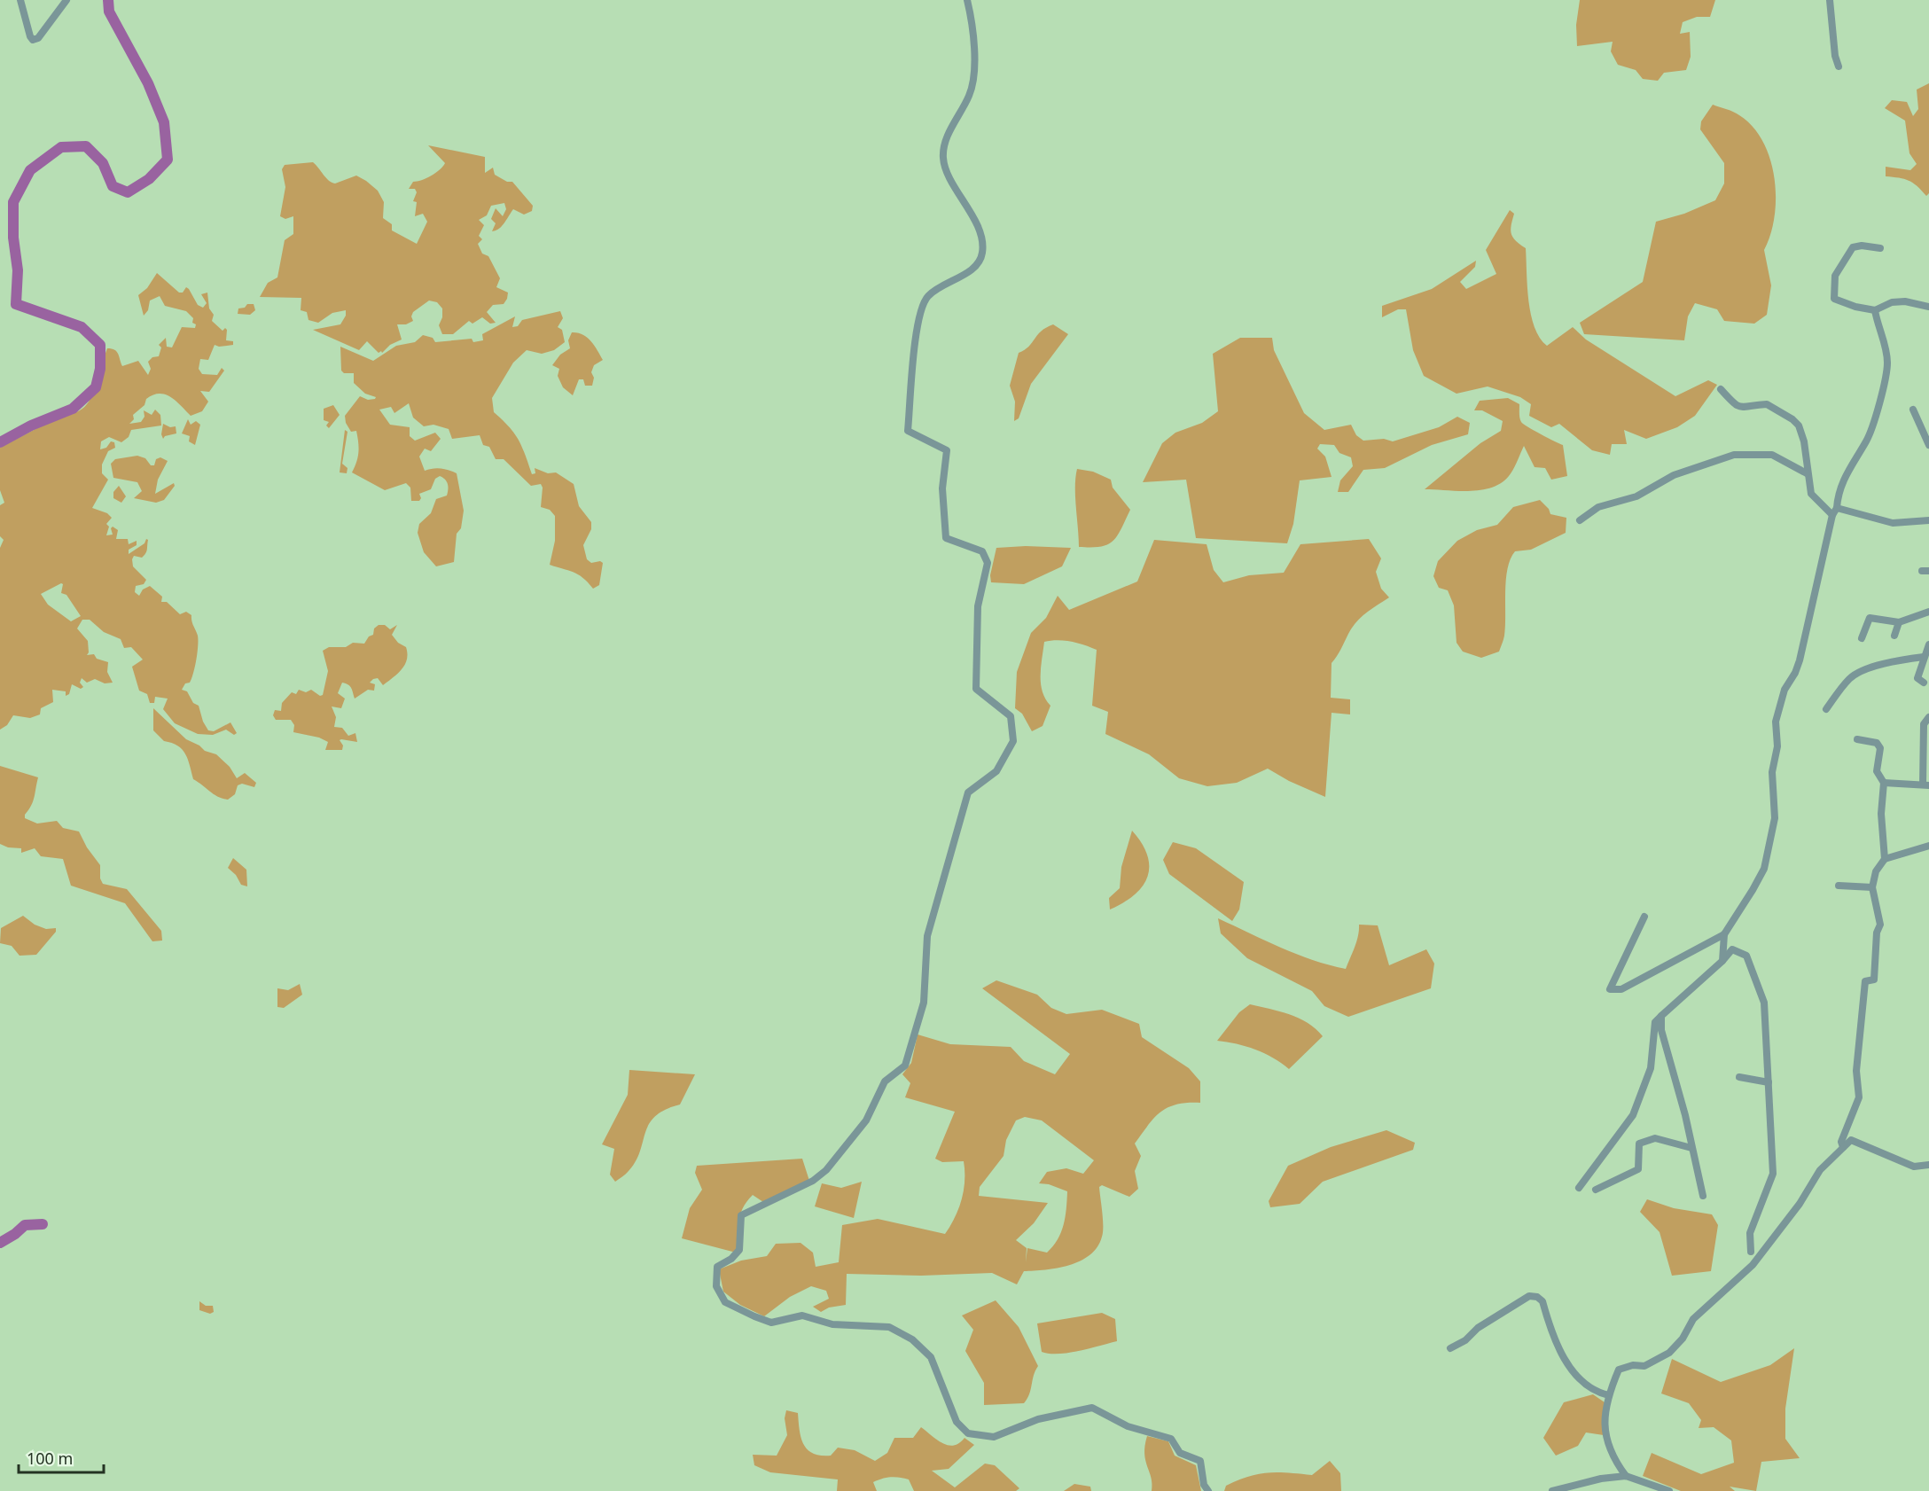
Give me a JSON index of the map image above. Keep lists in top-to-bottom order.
{
  "scale_bar": "100 m"
}
